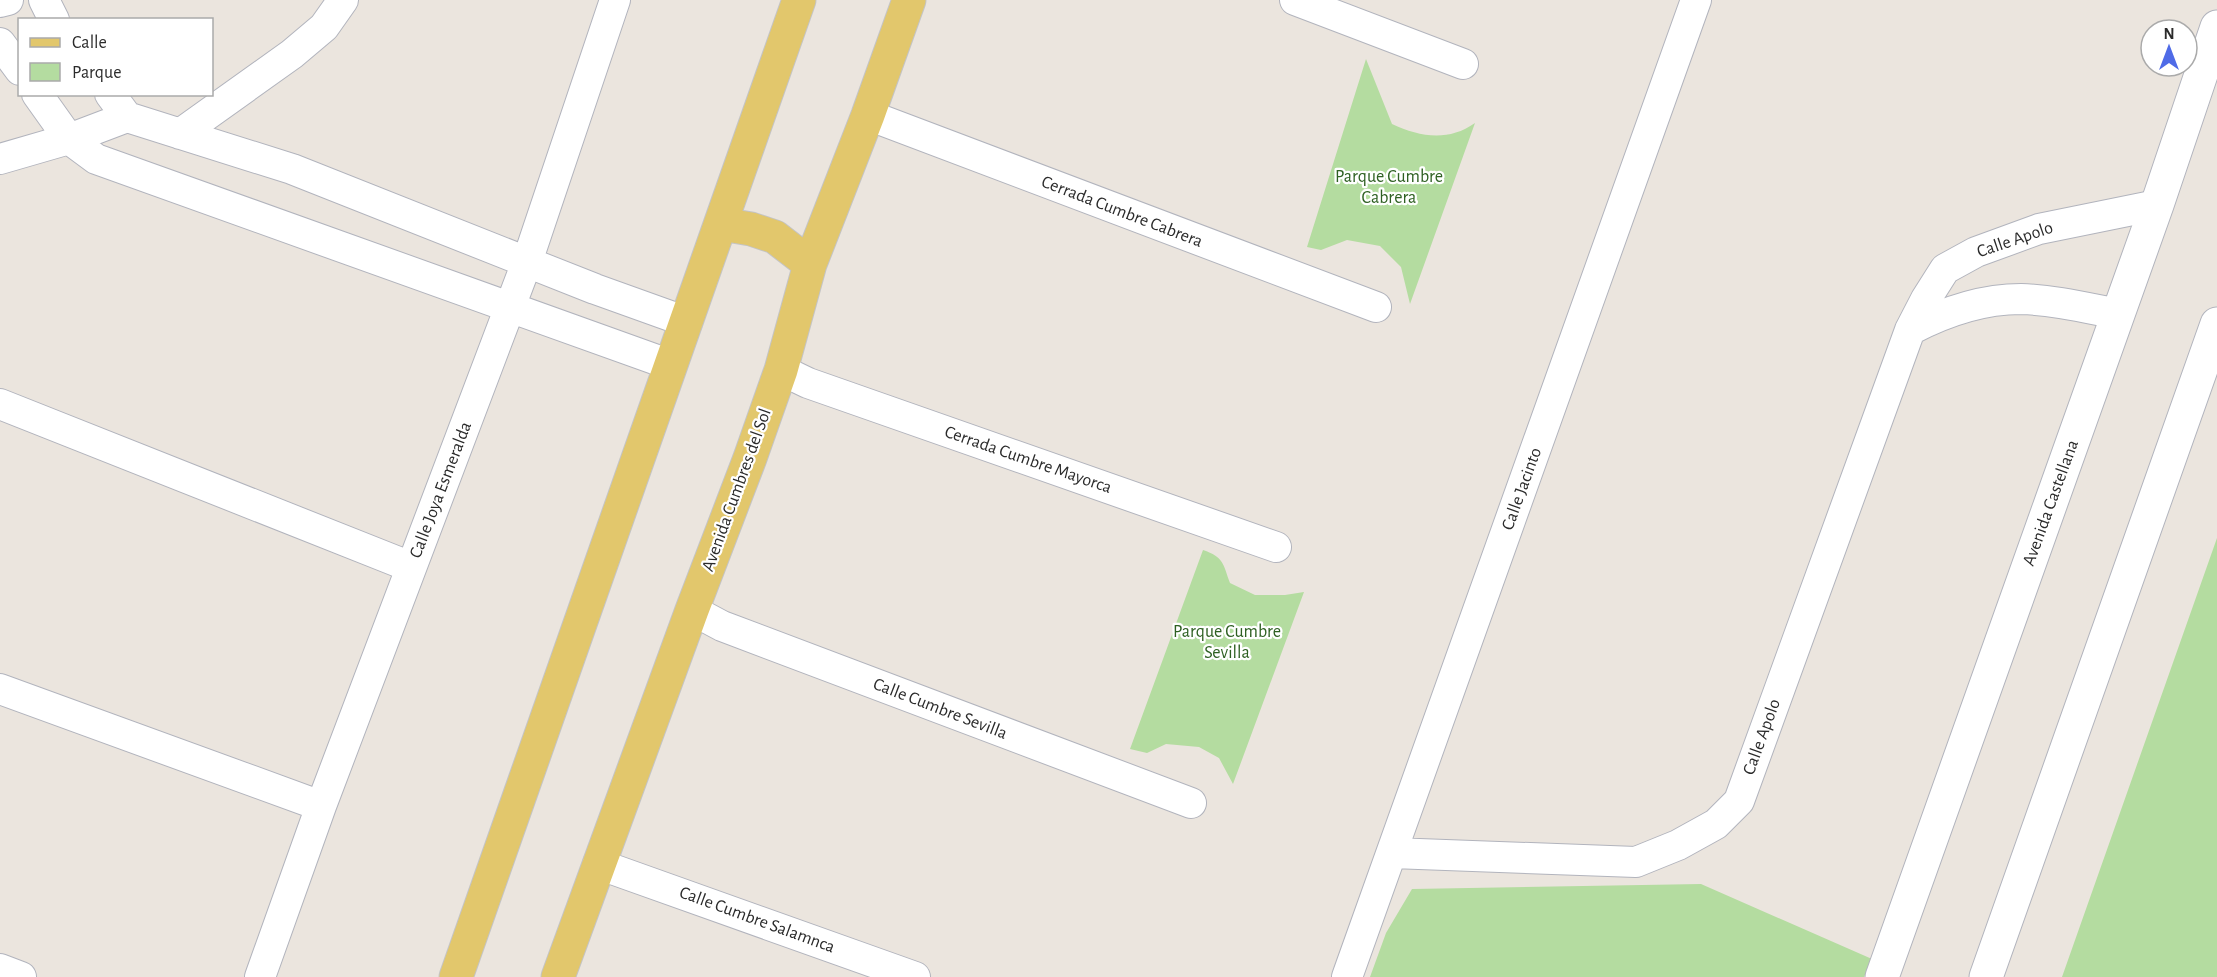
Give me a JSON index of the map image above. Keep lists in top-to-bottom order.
{
  "streets": {
    "main road": ["Avenida Cumbres del Sol"],
    "street": [
      "Cerrada Cumbre Cabrera",
      "Calle Apolo",
      "Cerrada Cumbre Mayorca",
      "Calle Jacinto",
      "Calle Joya Esmeralda",
      "Avenida Castellana",
      "Calle Cumbre Sevilla",
      "Calle Cumbre Salamnca"
    ]
  },
  "crossings": [
    ["Cerrada Cumbre Cabrera", "Avenida Cumbres del Sol"],
    ["Calle Apolo", "Calle Jacinto"],
    ["Calle Apolo", "Avenida Castellana"],
    ["Cerrada Cumbre Mayorca", "Avenida Cumbres del Sol"],
    ["Avenida Cumbres del Sol", "Calle Cumbre Sevilla"],
    ["Avenida Cumbres del Sol", "Calle Cumbre Salamnca"]
  ],
  "parks": ["Parque Cumbre Cabrera", "Parque Cumbre Sevilla"],
  "legend": ["Calle", "Parque"],
  "north": "top"
}
